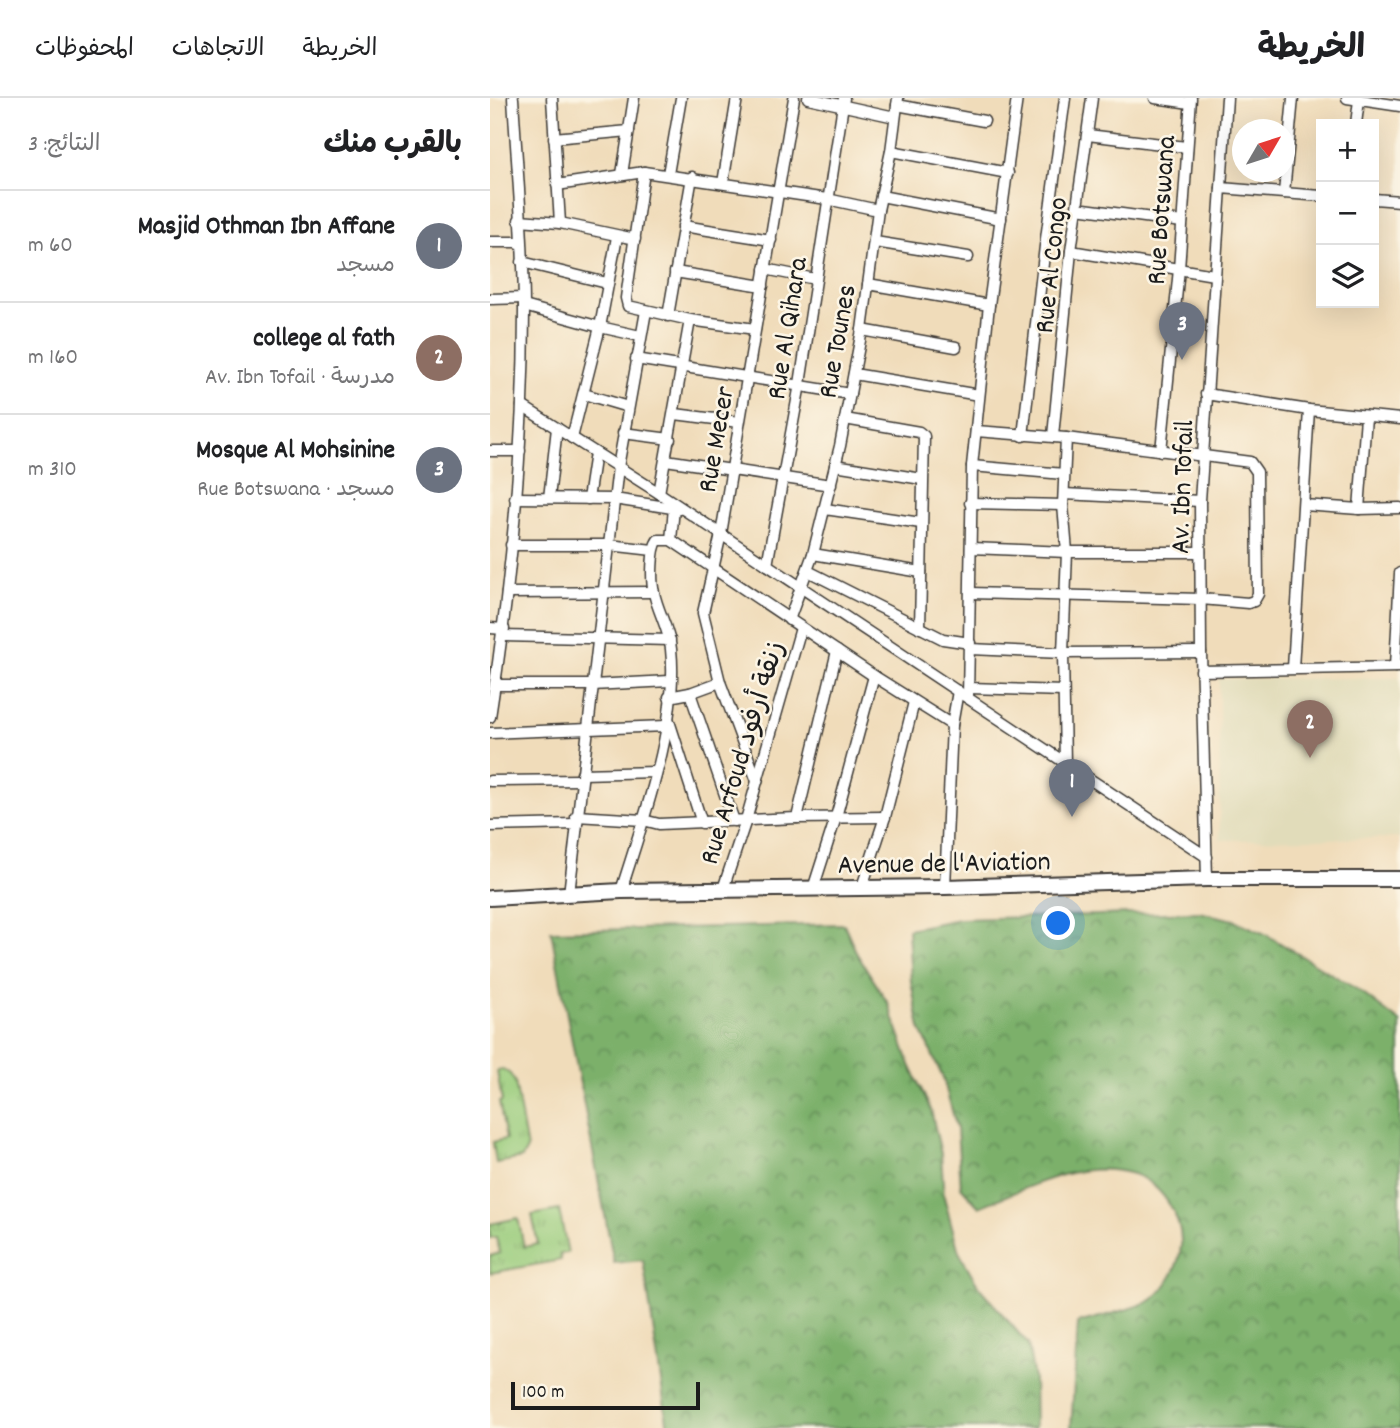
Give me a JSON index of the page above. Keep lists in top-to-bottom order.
{
  "streets": {
    "street": [
      "Rue Botswana",
      "Rue Al Congo",
      "Rue Al Qihara",
      "Rue Tounes",
      "Rue Mecer",
      "Av. Ibn Tofail",
      "Rue Arfoud زنقة أرفود",
      "Avenue de l'Aviation"
    ]
  },
  "crossings": [
    ["Rue Tounes", "Rue Arfoud زنقة أرفود"],
    ["Rue Mecer", "Rue Arfoud زنقة أرفود"],
    ["Av. Ibn Tofail", "Avenue de l'Aviation"],
    ["Rue Arfoud زنقة أرفود", "Avenue de l'Aviation"]
  ],
  "scale_bar": "100 m",
  "north": "top right",
  "page": {
    "header": "الخريطة",
    "nav": ["الخريطة", "الاتجاهات", "المحفوظات"],
    "heading": ["بالقرب منك", "النتائج: 3"],
    "map_buttons": ["+", "−"],
    "list": [
      {
        "mark": "1",
        "name": "Masjid Othman Ibn Affane",
        "note": "مسجد",
        "value": "60 m"
      },
      {
        "mark": "2",
        "name": "college al fath",
        "note": "مدرسة · Av. Ibn Tofail",
        "value": "160 m"
      },
      {
        "mark": "3",
        "name": "Mosque Al Mohsinine",
        "note": "مسجد · Rue Botswana",
        "value": "310 m"
      }
    ],
    "pins": ["3", "2", "1"],
    "scale": "100 m"
  }
}
